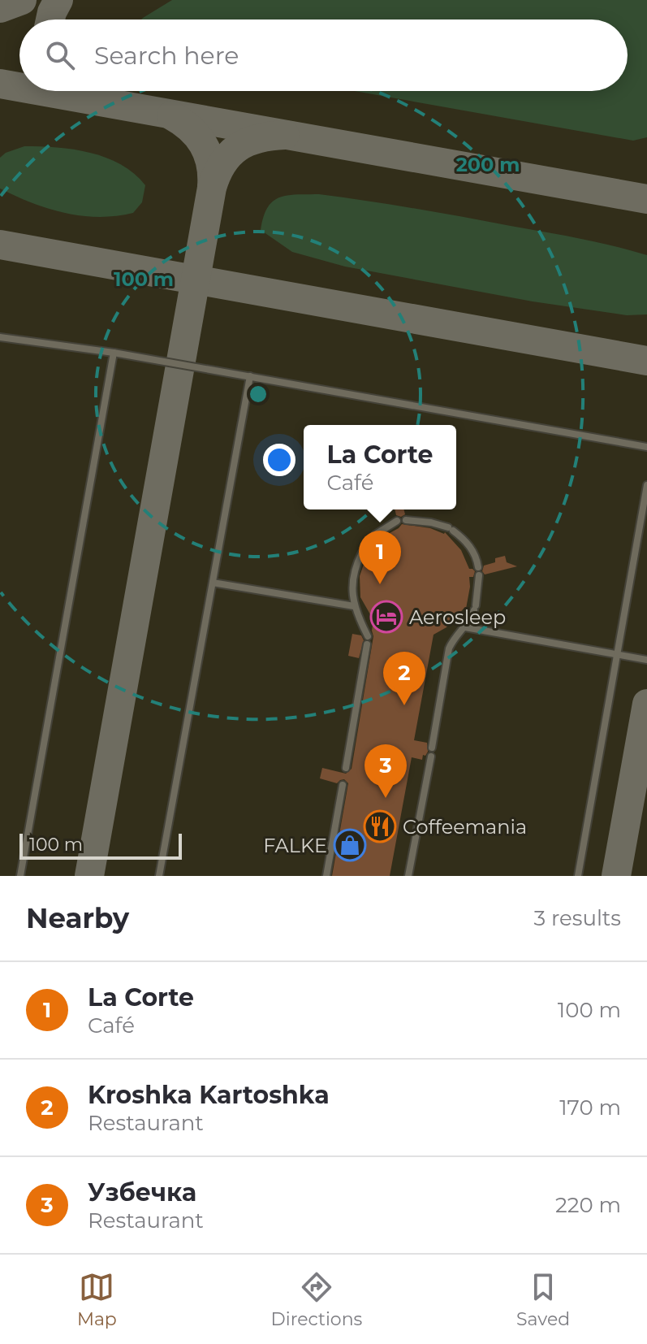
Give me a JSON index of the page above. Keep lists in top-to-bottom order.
{
  "places": {
    "hotel": ["Aerosleep"],
    "restaurant": ["Coffeemania"],
    "shop": ["FALKE"]
  },
  "scale_bar": "100 m",
  "page": {
    "search": "Search here",
    "popup": ["La Corte", "Café"],
    "pins": ["1", "2", "3"],
    "scale": "100 m",
    "heading": ["Nearby", "3 results"],
    "list": [
      {
        "mark": "1",
        "name": "La Corte",
        "note": "Café",
        "value": "100 m"
      },
      {
        "mark": "2",
        "name": "Kroshka Kartoshka",
        "note": "Restaurant",
        "value": "170 m"
      },
      {
        "mark": "3",
        "name": "Узбечка",
        "note": "Restaurant",
        "value": "220 m"
      }
    ],
    "nav": ["Map", "Directions", "Saved"]
  },
  "rings": ["200 m", "100 m"]
}
